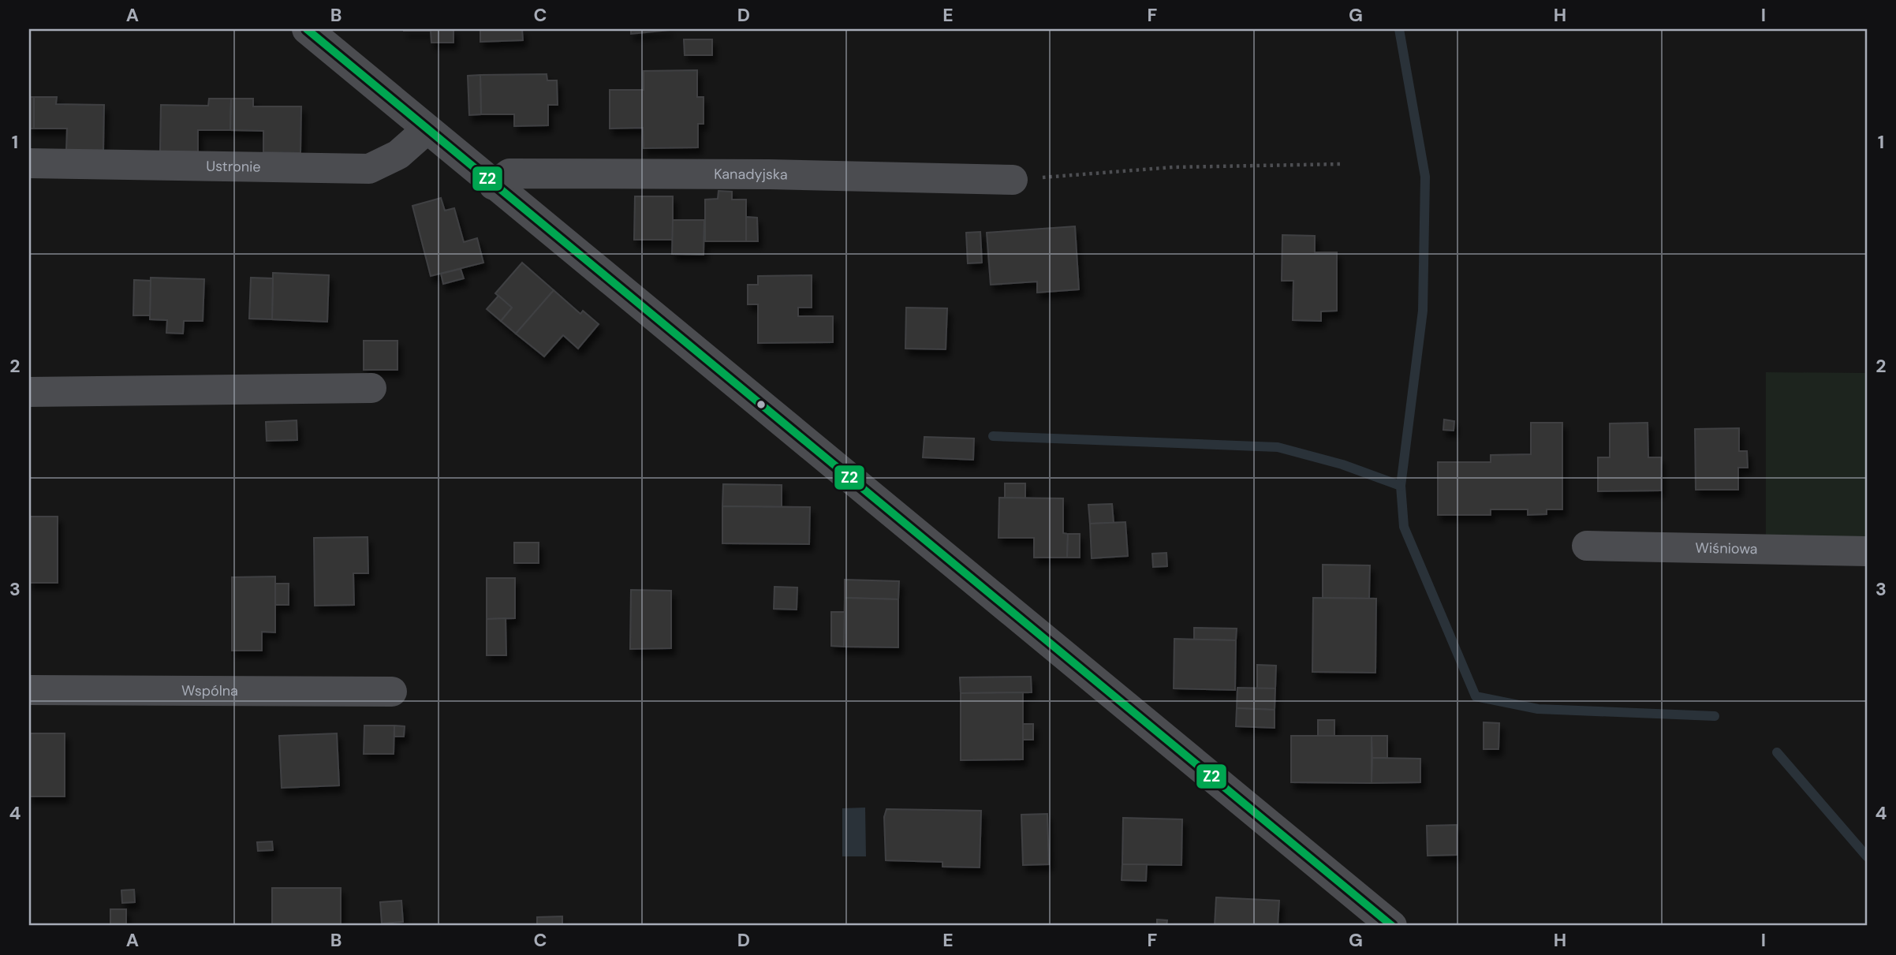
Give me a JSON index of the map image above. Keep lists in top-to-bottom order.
{
  "streets": {
    "street": [
      "Ustronie",
      "Kanadyjska",
      "Wiśniowa",
      "Wspólna"
    ]
  },
  "lines": ["transit line Z2"],
  "grid": {
    "columns": [
      "A",
      "B",
      "C",
      "D",
      "E",
      "F",
      "G",
      "H",
      "I"
    ],
    "rows": [
      "1",
      "2",
      "3",
      "4"
    ]
  }
}
